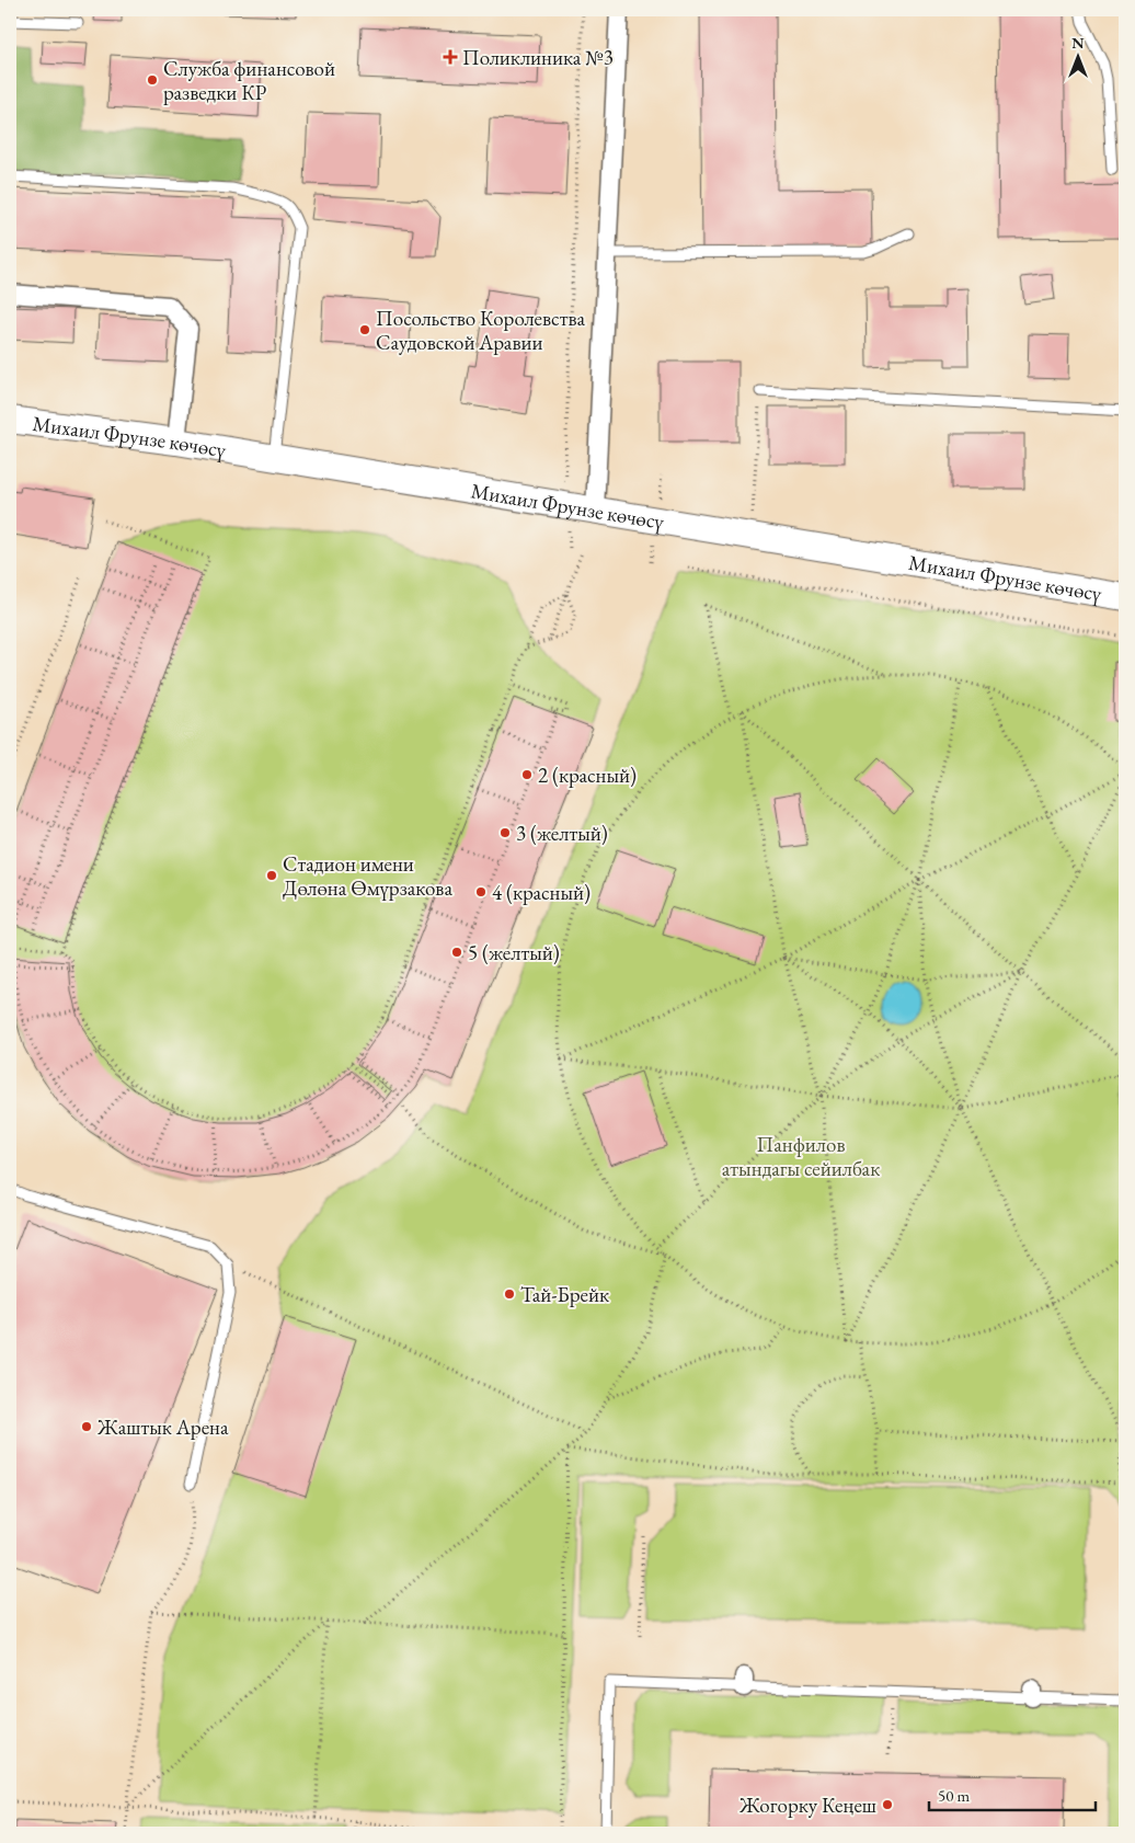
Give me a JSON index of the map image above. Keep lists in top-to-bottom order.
{
  "streets": {
    "main road": ["Михаил Фрунзе көчөсү"]
  },
  "parks": ["Панфилов атындагы сейилбак"],
  "places": {
    "health": ["Поликлиника №3"],
    "other": [
      "Служба финансовой разведки КР",
      "Посольство Королевства Саудовской Аравии",
      "2 (красный)",
      "3 (желтый)",
      "Стадион имени Дөлөна Өмүрзакова",
      "4 (красный)",
      "5 (желтый)",
      "Тай-Брейк",
      "Жаштык Арена",
      "Жогорку Кеңеш"
    ]
  },
  "scale_bar": "50 m",
  "north": "top"
}
